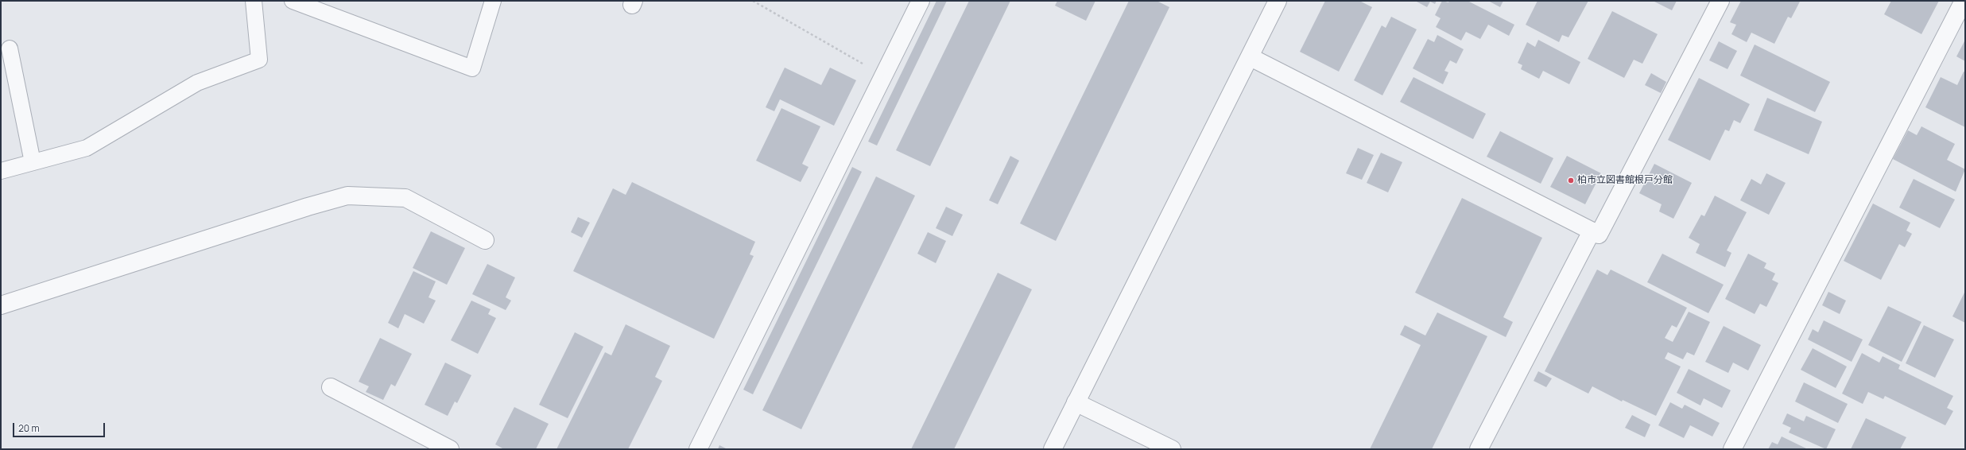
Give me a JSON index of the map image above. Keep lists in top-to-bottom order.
{
  "places": ["柏市立図書館根戸分館"],
  "scale_bar": "20 m"
}
